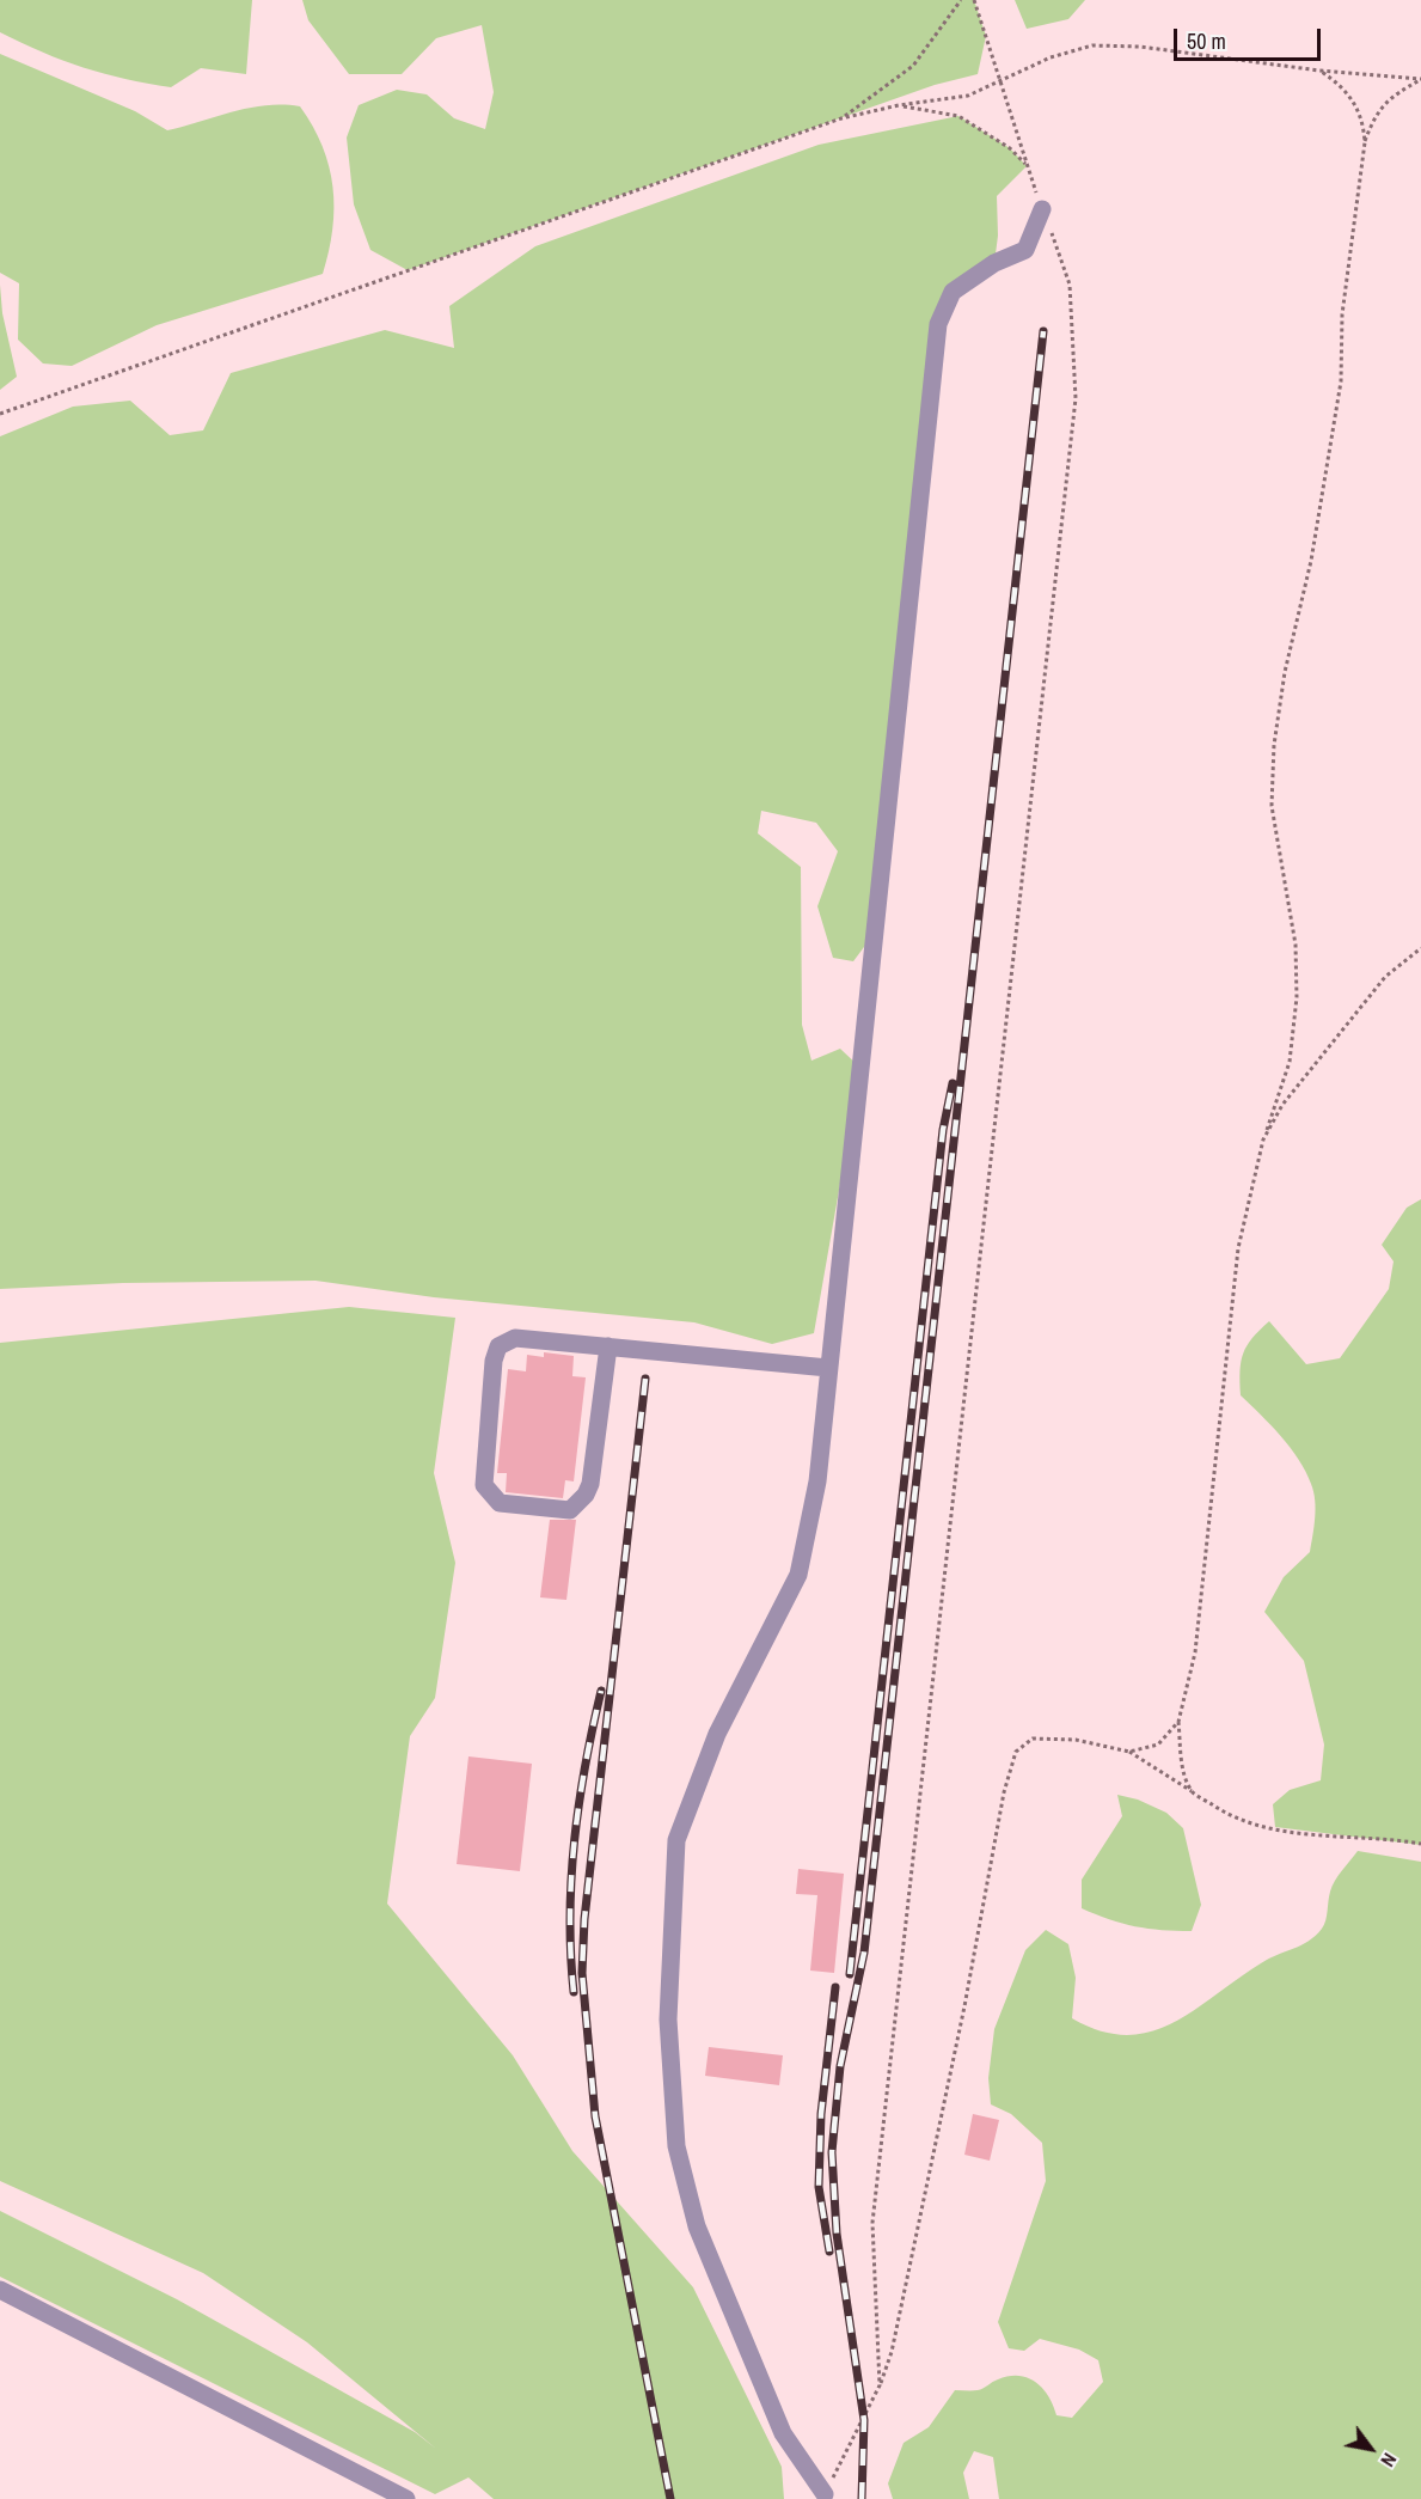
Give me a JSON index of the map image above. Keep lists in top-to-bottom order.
{
  "scale_bar": "50 m",
  "north": "bottom right"
}
